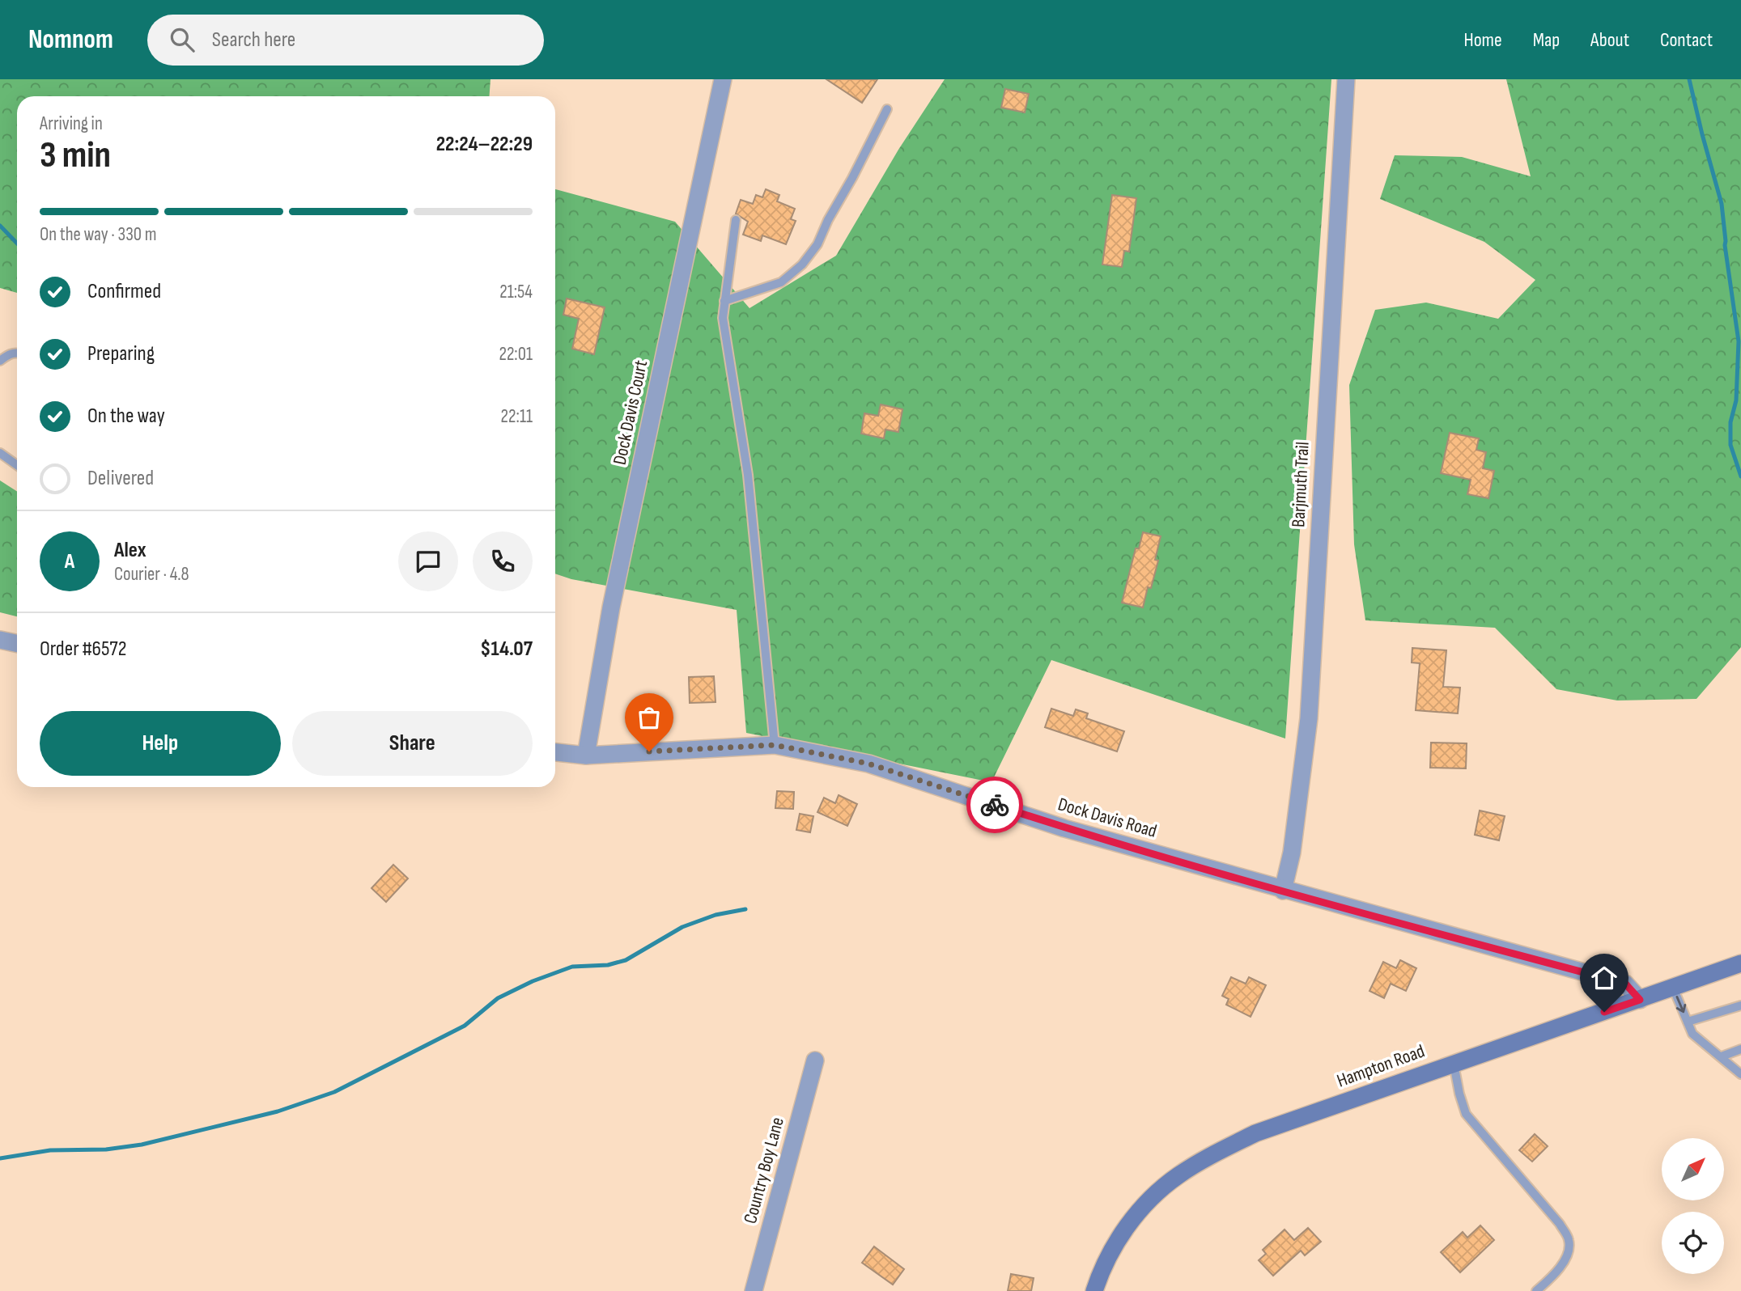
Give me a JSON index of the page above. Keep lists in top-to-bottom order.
{
  "streets": {
    "main road": ["Hampton Road"],
    "street": [
      "Dock Davis Court",
      "Barjmuth Trail",
      "Dock Davis Road",
      "Country Boy Lane"
    ]
  },
  "crossings": [
    ["Dock Davis Court", "Dock Davis Road"],
    ["Barjmuth Trail", "Dock Davis Road"],
    ["Dock Davis Road", "Hampton Road"]
  ],
  "north": "top right",
  "page": {
    "header": "Nomnom",
    "search": "Search here",
    "nav": [
      "Home",
      "Map",
      "About",
      "Contact"
    ],
    "heading": ["3 min", "Arriving in", "22:24–22:29"],
    "panel": [
      "Alex",
      "Courier · 4.8",
      "Order #6572",
      "$14.07"
    ],
    "bar": "On the way · 330 m",
    "list": [
      ["Confirmed", "21:54"],
      ["Preparing", "22:01"],
      ["On the way", "22:11"],
      "Delivered"
    ],
    "round": "A",
    "buttons": ["Help", "Share"]
  }
}
